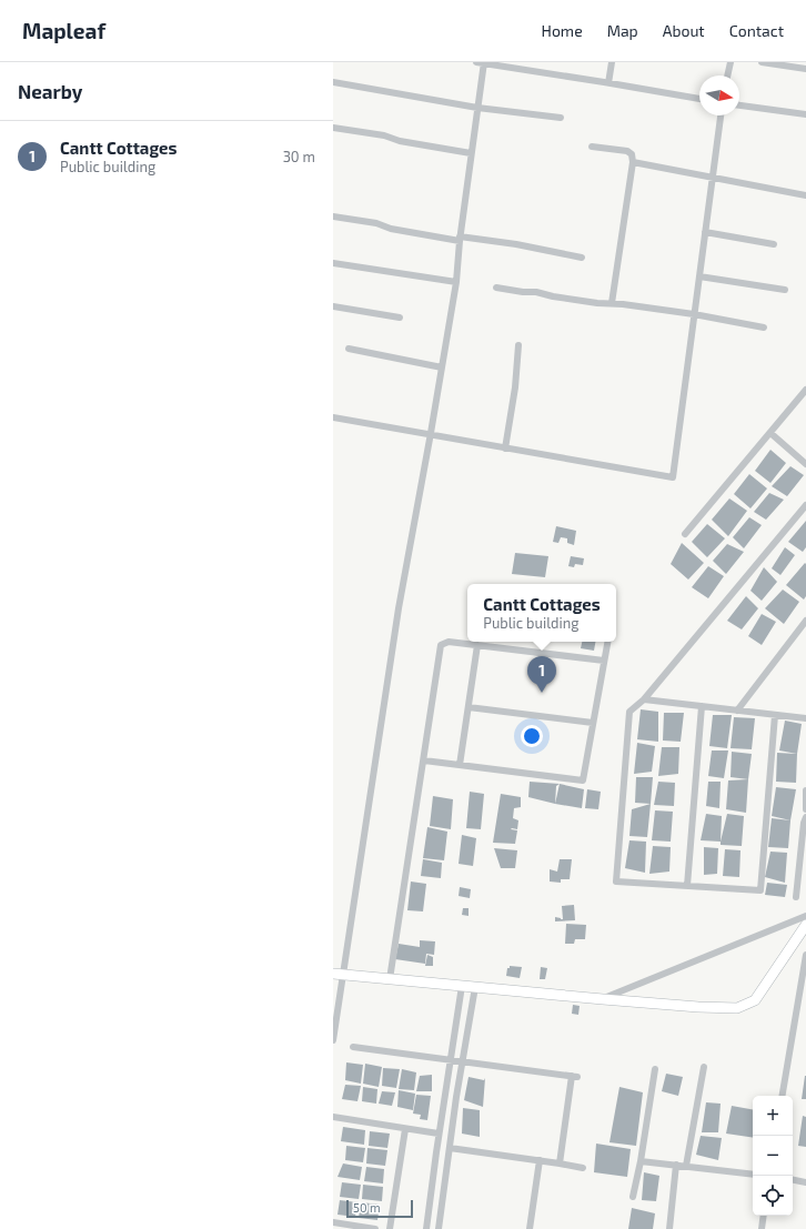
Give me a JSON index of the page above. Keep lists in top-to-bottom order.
{
  "scale_bar": "50 m",
  "north": "right",
  "page": {
    "header": "Mapleaf",
    "nav": [
      "Home",
      "Map",
      "About",
      "Contact"
    ],
    "heading": "Nearby",
    "list": [
      {
        "mark": "1",
        "name": "Cantt Cottages",
        "note": "Public building",
        "value": "30 m"
      }
    ],
    "popup": ["Cantt Cottages", "Public building"],
    "pins": "1",
    "map_buttons": ["+", "−"],
    "scale": "50 m"
  }
}
